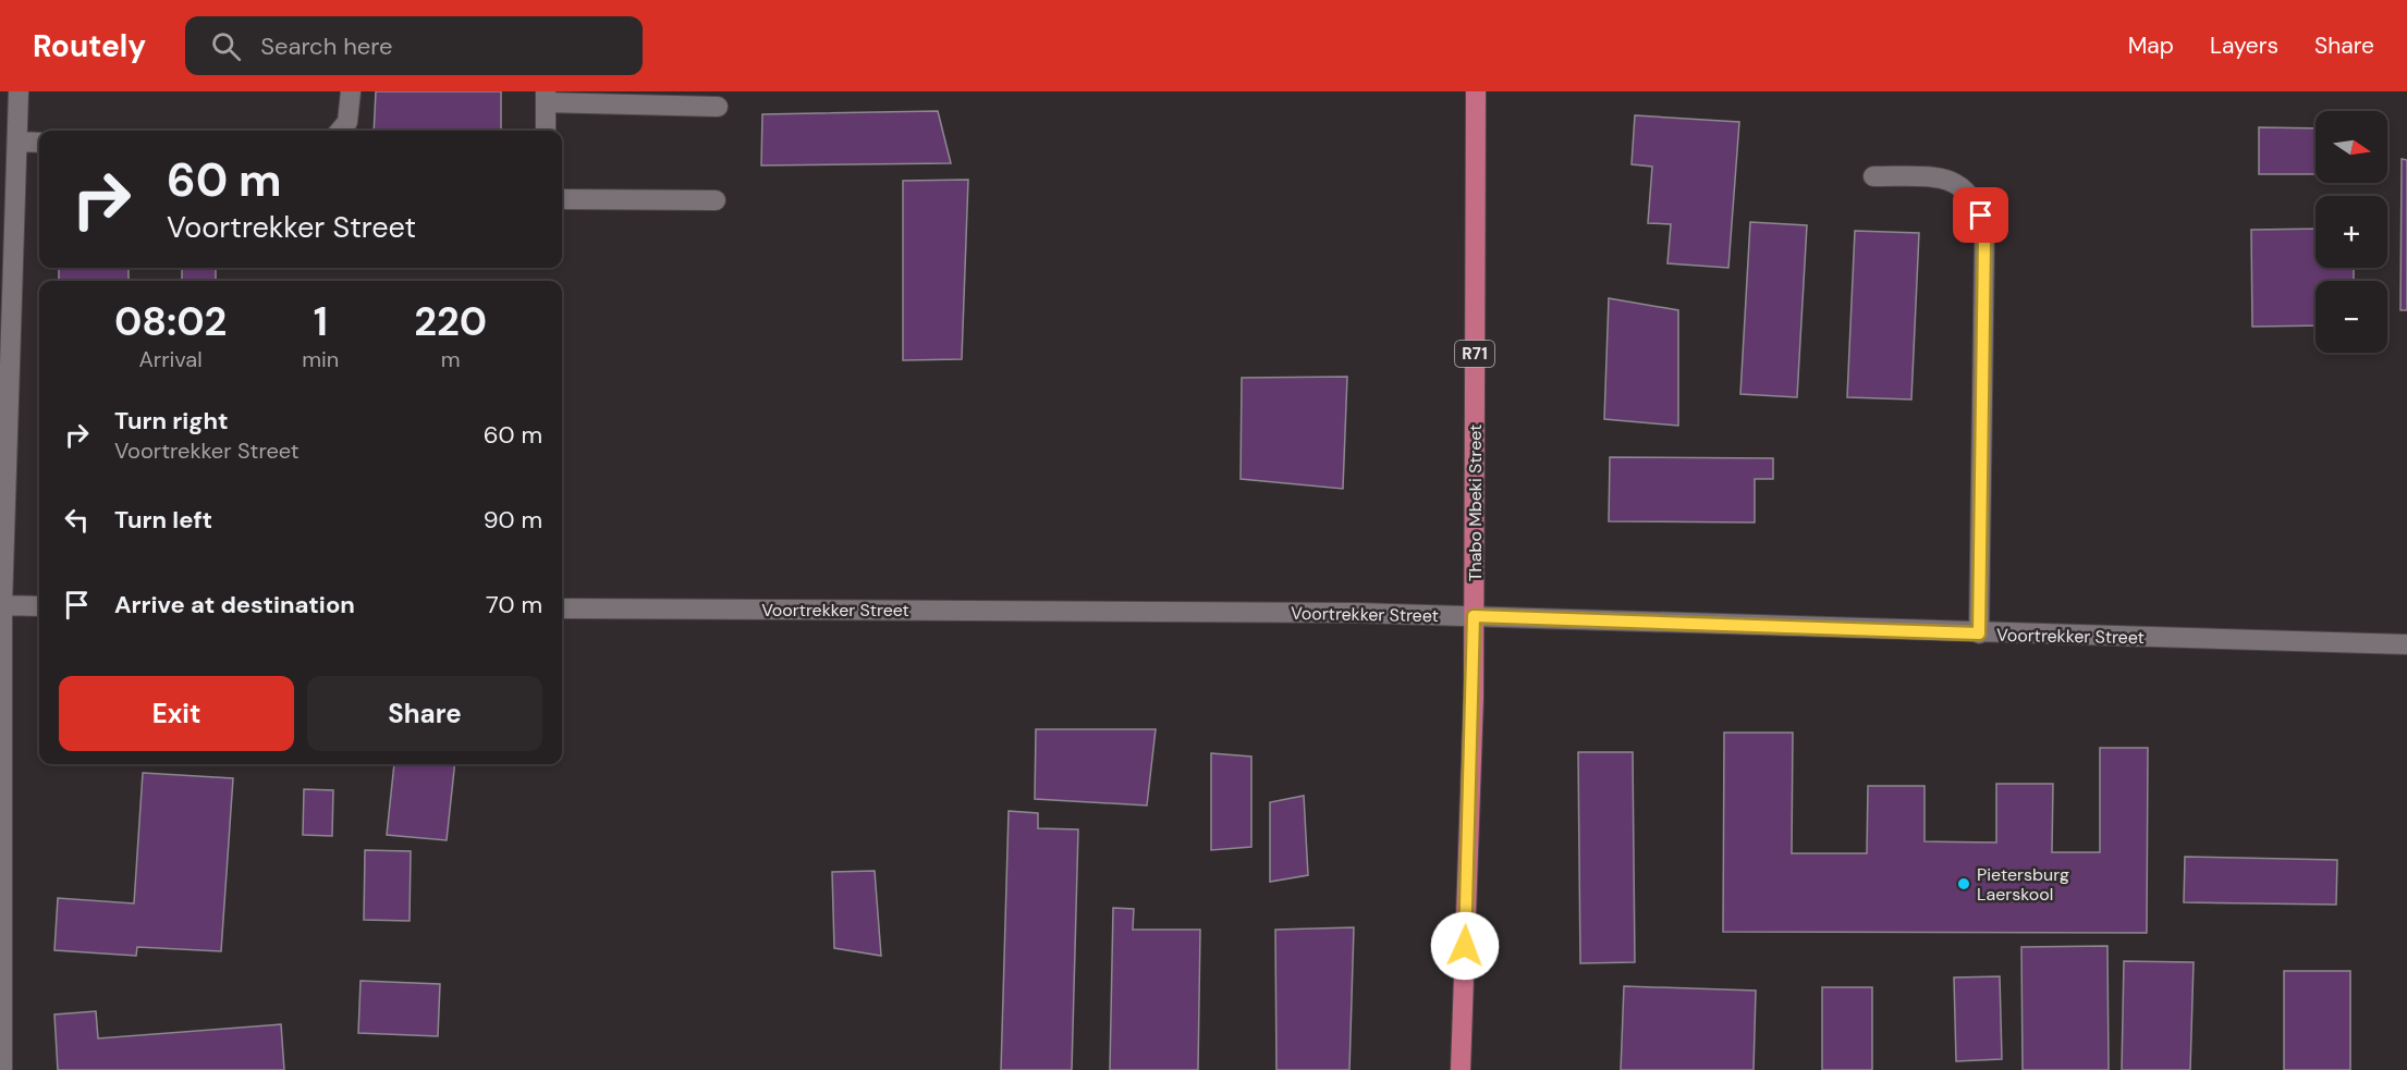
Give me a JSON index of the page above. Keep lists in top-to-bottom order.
{
  "streets": {
    "main road": ["R71", "Thabo Mbeki Street"],
    "street": ["Voortrekker Street"]
  },
  "crossings": [
    ["Thabo Mbeki Street", "Voortrekker Street"]
  ],
  "places": ["Pietersburg Laerskool"],
  "north": "right",
  "page": {
    "header": "Routely",
    "search": "Search here",
    "nav": ["Map", "Layers", "Share"],
    "map_buttons": ["+", "−"],
    "turn": ["60 m", "Voortrekker Street"],
    "eta": [
      "08:02",
      "Arrival",
      "1",
      "min",
      "220",
      "m"
    ],
    "list": [
      {
        "name": "Turn right",
        "note": "Voortrekker Street",
        "value": "60 m"
      },
      {
        "name": "Turn left",
        "value": "90 m"
      },
      {
        "name": "Arrive at destination",
        "value": "70 m"
      }
    ],
    "buttons": ["Exit", "Share"]
  }
}
